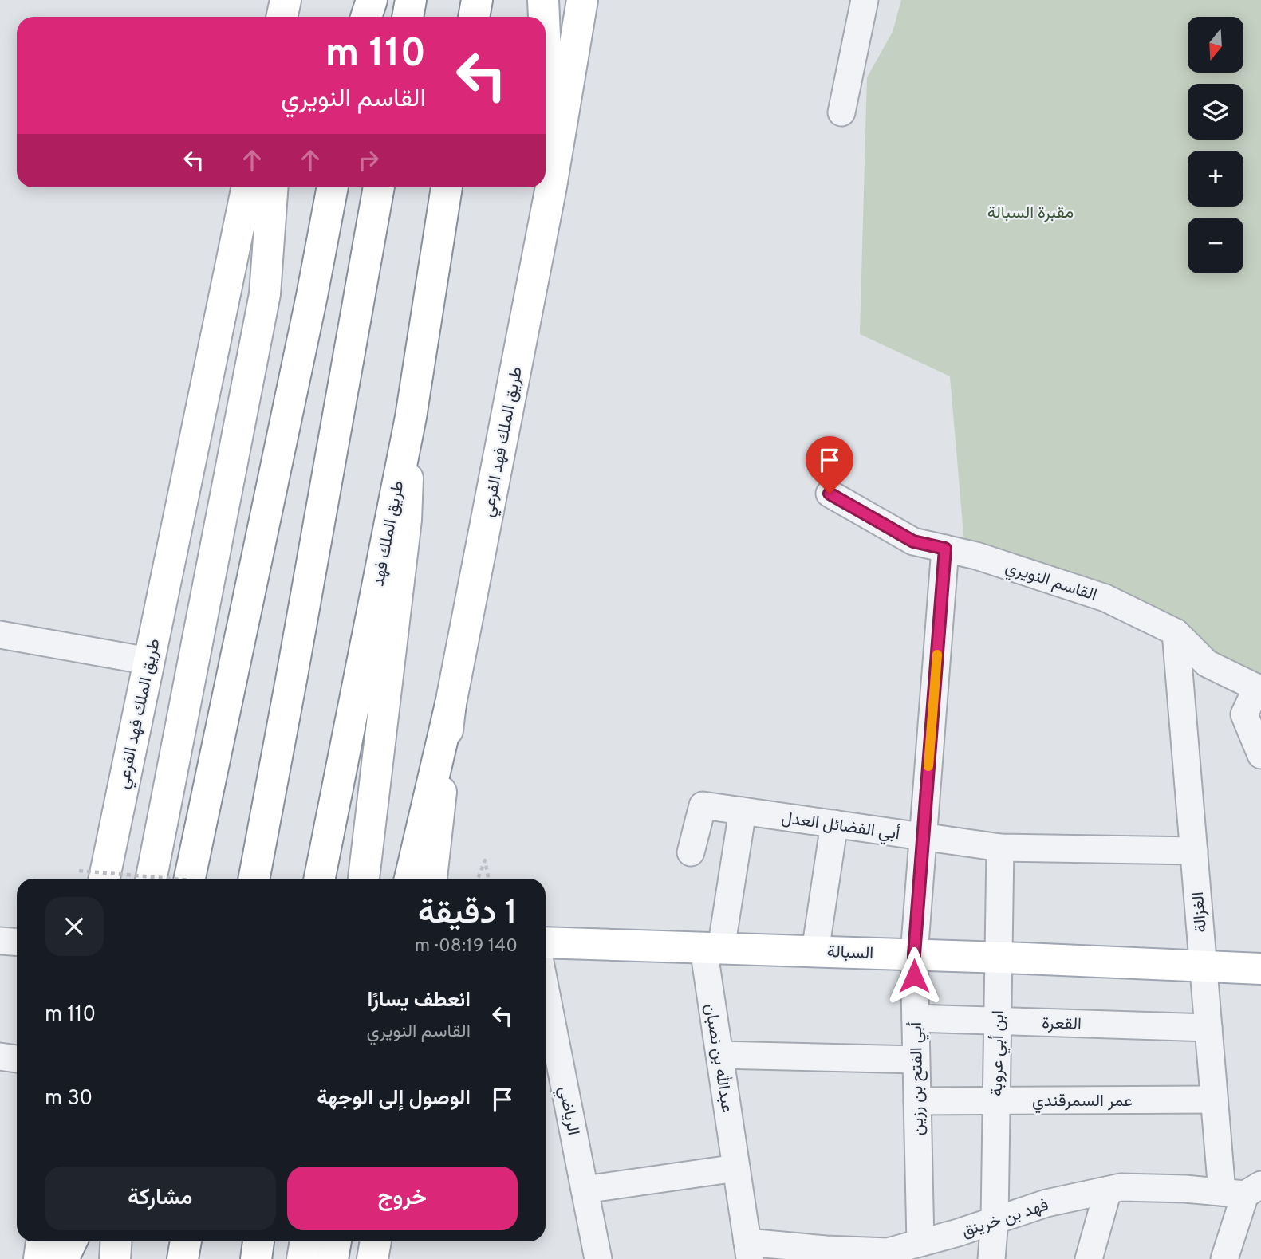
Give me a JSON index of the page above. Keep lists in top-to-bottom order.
{
  "streets": {
    "main road": ["طريق الملك فهد الفرعي", "طريق الملك فهد", "السبالة"],
    "street": [
      "القاسم النويري",
      "أبي الفضائل العدل",
      "الغزالة",
      "القعرة",
      "ابن أبي عروبة",
      "عبدالله بن نصبان",
      "أبي الفتح بن رزين",
      "عمر السمرقندي",
      "الرياضي",
      "فهد بن خرينق"
    ]
  },
  "crossings": [
    ["القاسم النويري", "الغزالة"],
    ["القاسم النويري", "أبي الفتح بن رزين"],
    ["أبي الفضائل العدل", "الغزالة"],
    ["أبي الفضائل العدل", "ابن أبي عروبة"],
    ["أبي الفضائل العدل", "عبدالله بن نصبان"],
    ["أبي الفضائل العدل", "أبي الفتح بن رزين"],
    ["الغزالة", "السبالة"],
    ["الغزالة", "القعرة"],
    ["الغزالة", "عمر السمرقندي"],
    ["الغزالة", "فهد بن خرينق"],
    ["السبالة", "ابن أبي عروبة"],
    ["السبالة", "عبدالله بن نصبان"],
    ["السبالة", "أبي الفتح بن رزين"],
    ["القعرة", "ابن أبي عروبة"],
    ["القعرة", "أبي الفتح بن رزين"],
    ["ابن أبي عروبة", "عمر السمرقندي"],
    ["ابن أبي عروبة", "فهد بن خرينق"],
    ["عبدالله بن نصبان", "فهد بن خرينق"],
    ["أبي الفتح بن رزين", "عمر السمرقندي"],
    ["أبي الفتح بن رزين", "فهد بن خرينق"]
  ],
  "parks": ["مقبرة السبالة"],
  "north": "bottom",
  "page": {
    "map_buttons": ["+", "−"],
    "turn": ["110 m", "القاسم النويري"],
    "heading": ["1 دقيقة", "140 m · 08:19"],
    "list": [
      {
        "name": "انعطف يسارًا",
        "note": "القاسم النويري",
        "value": "110 m"
      },
      {
        "name": "الوصول إلى الوجهة",
        "value": "30 m"
      }
    ],
    "buttons": ["خروج", "مشاركة"]
  }
}
